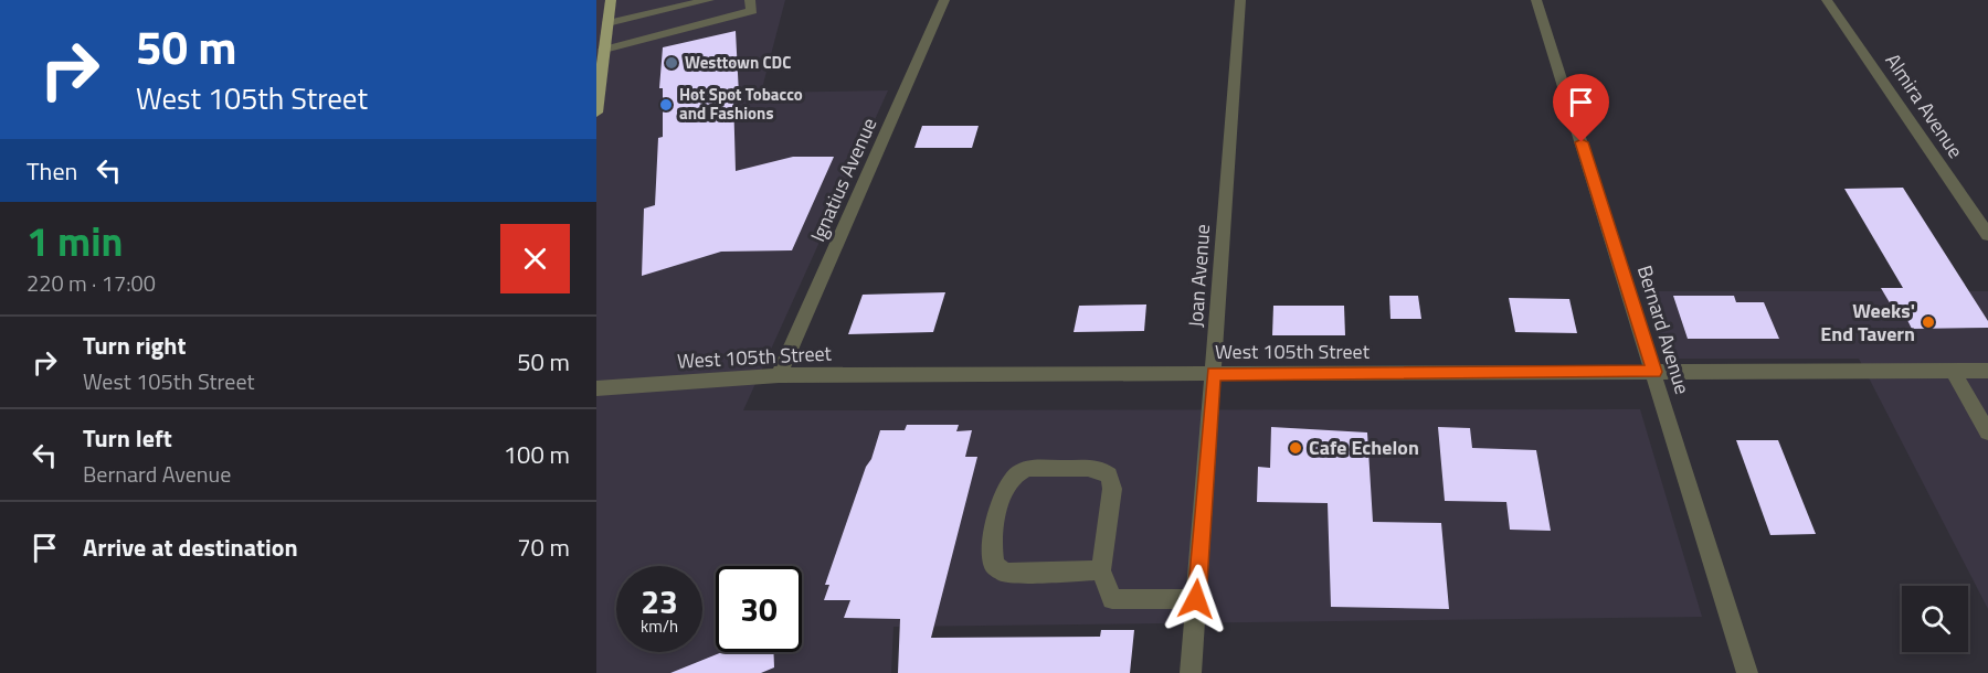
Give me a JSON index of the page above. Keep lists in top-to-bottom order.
{
  "streets": {
    "street": [
      "Almira Avenue",
      "Ignatius Avenue",
      "Joan Avenue",
      "Bernard Avenue",
      "West 105th Street"
    ]
  },
  "crossings": [
    ["Ignatius Avenue", "West 105th Street"],
    ["Joan Avenue", "West 105th Street"],
    ["Bernard Avenue", "West 105th Street"]
  ],
  "places": [
    "Westtown CDC",
    "Hot Spot Tobacco and Fashions",
    "Weeks' End Tavern",
    "Cafe Echelon"
  ],
  "page": {
    "turn": ["50 m", "West 105th Street"],
    "then": "Then",
    "heading": ["1 min", "220 m · 17:00"],
    "list": [
      {
        "name": "Turn right",
        "note": "West 105th Street",
        "value": "50 m"
      },
      {
        "name": "Turn left",
        "note": "Bernard Avenue",
        "value": "100 m"
      },
      {
        "name": "Arrive at destination",
        "value": "70 m"
      }
    ],
    "speed": "23 km/h",
    "limit": "30"
  }
}
